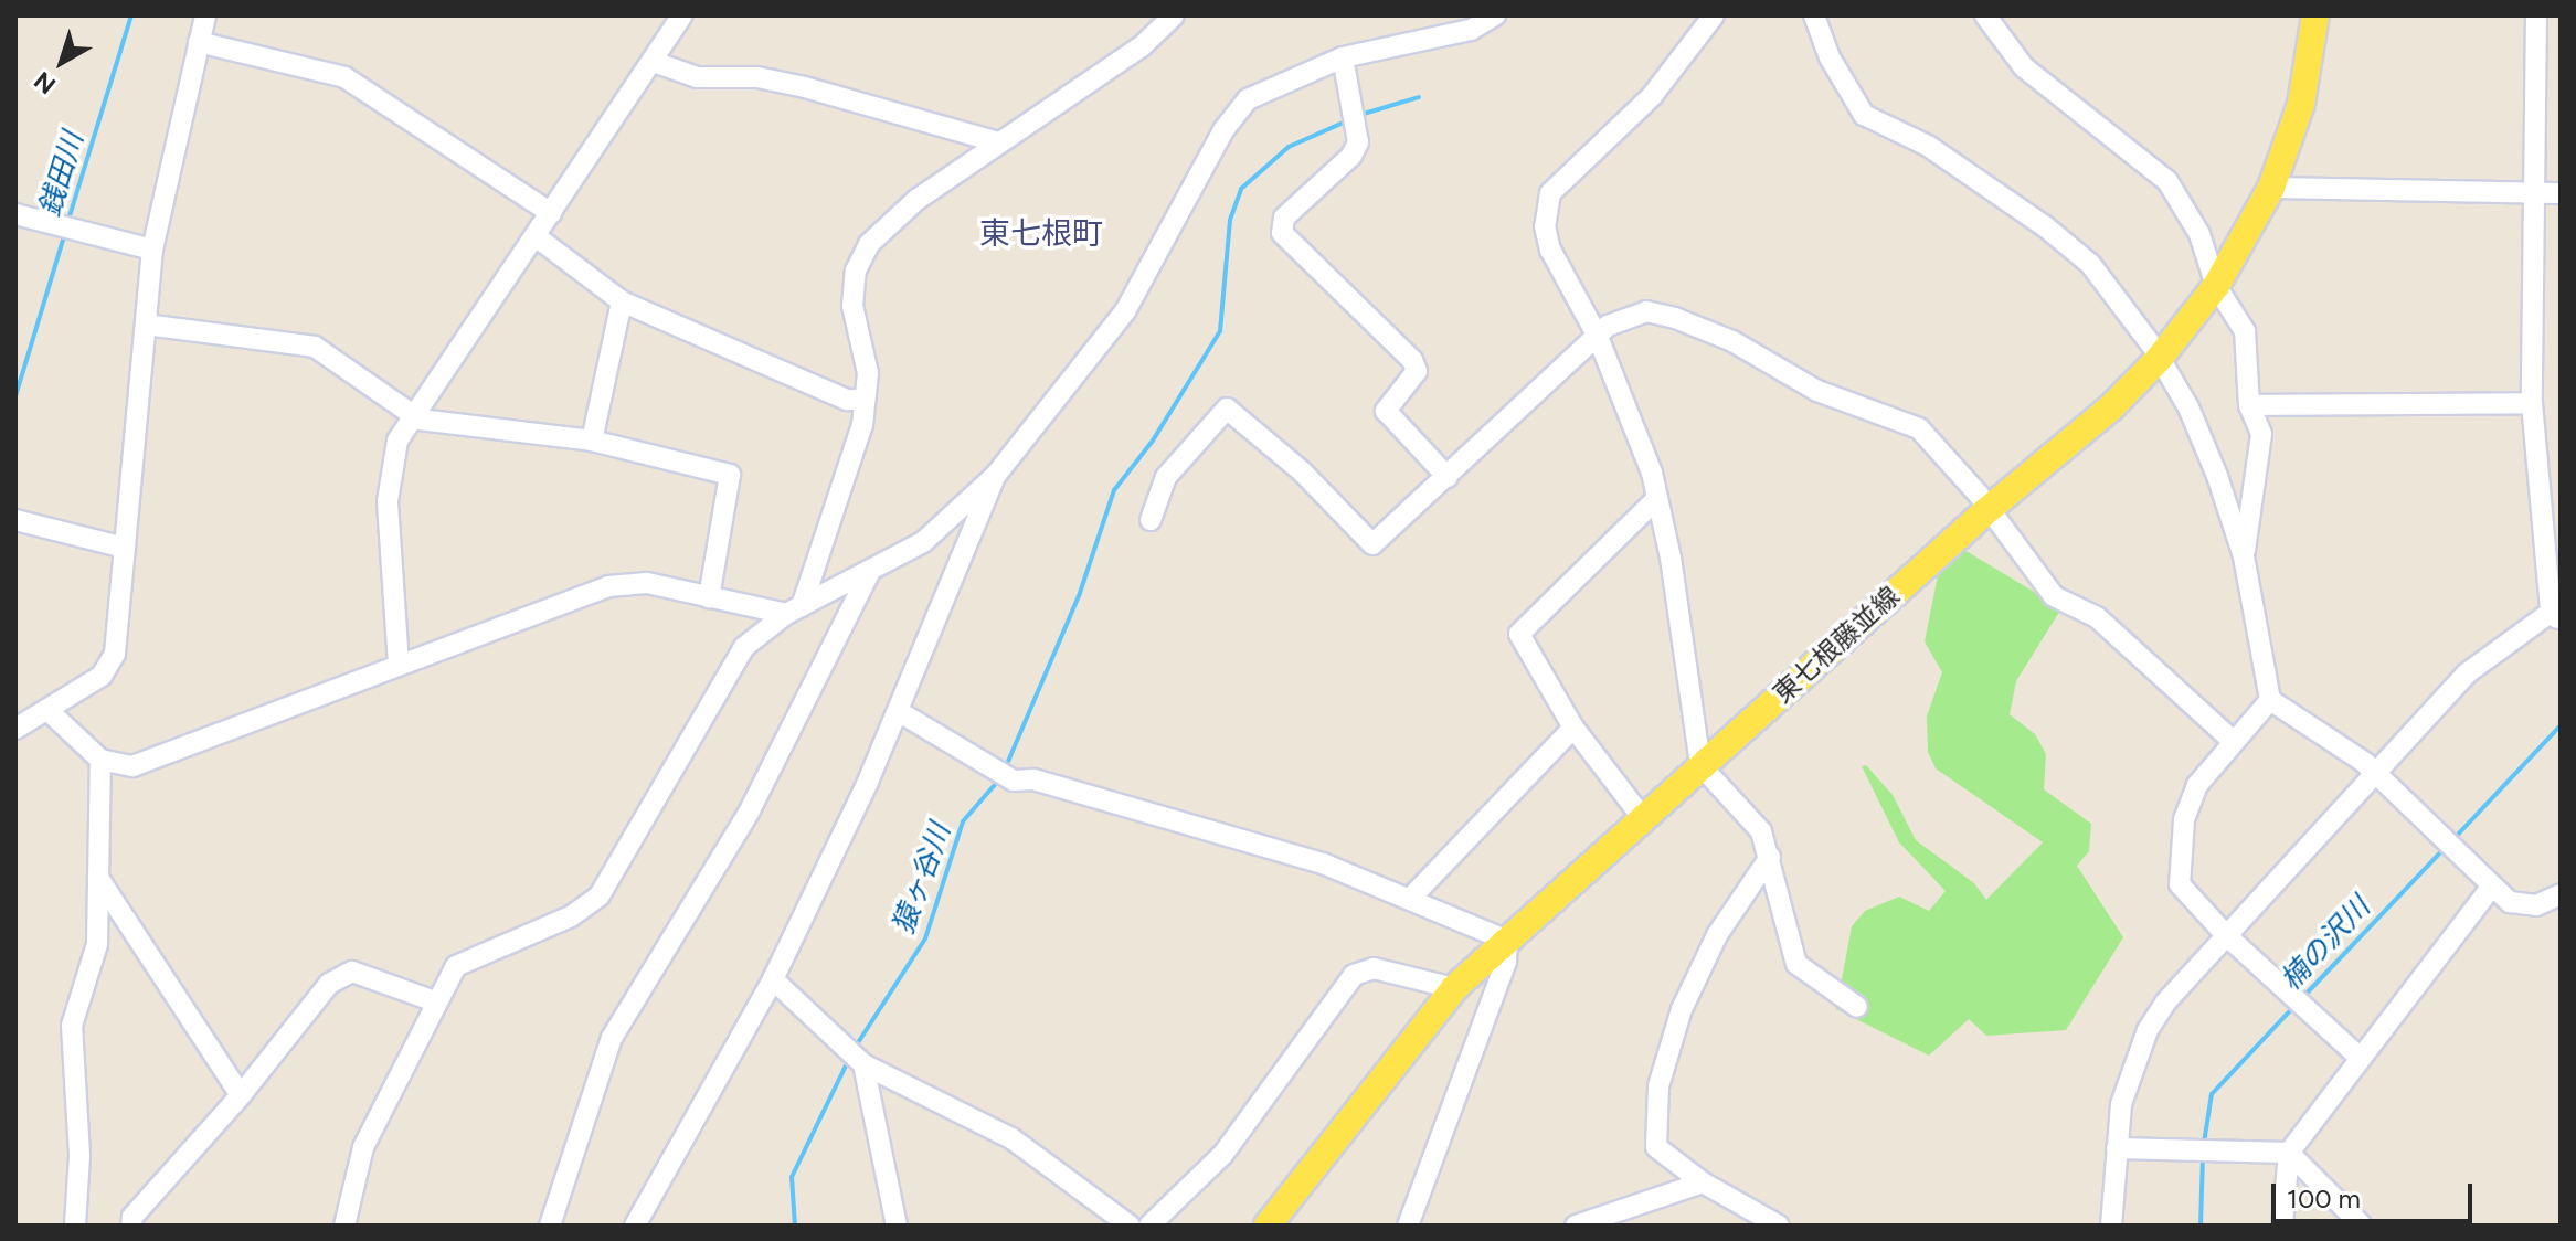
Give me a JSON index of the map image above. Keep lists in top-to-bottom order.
{
  "streets": {
    "main road": ["東七根藤並線"]
  },
  "districts": ["東七根町"],
  "water": ["銭田川", "猿ヶ谷川", "楠の沢川"],
  "scale_bar": "100 m",
  "north": "bottom left"
}
